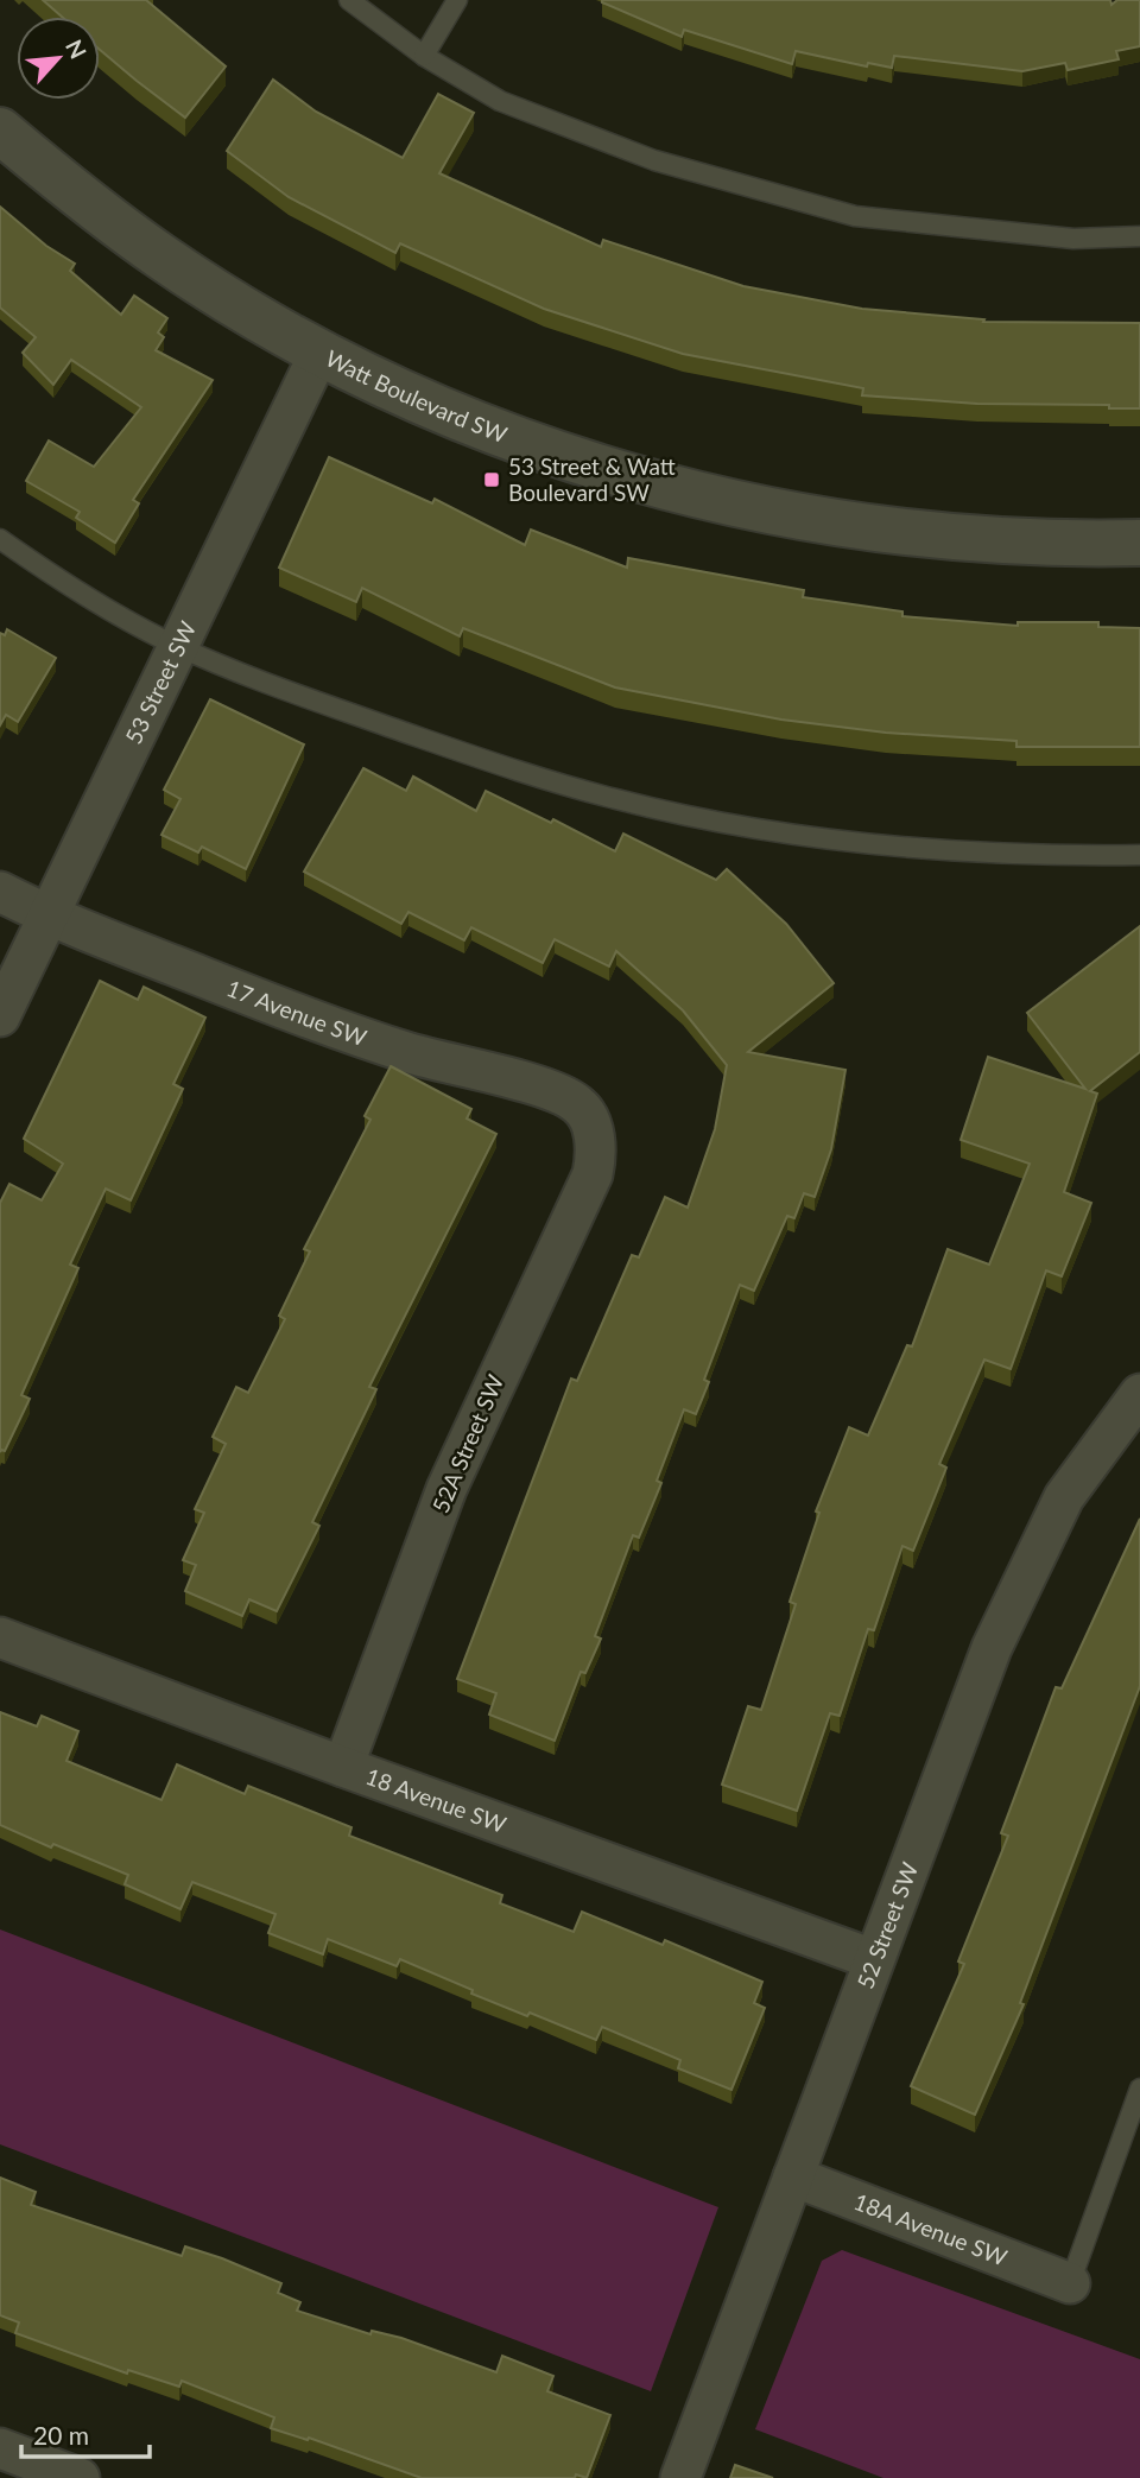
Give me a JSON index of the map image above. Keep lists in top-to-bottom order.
{
  "streets": {
    "street": [
      "Watt Boulevard SW",
      "53 Street SW",
      "17 Avenue SW",
      "52A Street SW",
      "18 Avenue SW",
      "52 Street SW",
      "18A Avenue SW"
    ]
  },
  "crossings": [
    ["Watt Boulevard SW", "53 Street SW"],
    ["53 Street SW", "17 Avenue SW"],
    ["17 Avenue SW", "52A Street SW"],
    ["52A Street SW", "18 Avenue SW"],
    ["18 Avenue SW", "52 Street SW"],
    ["52 Street SW", "18A Avenue SW"]
  ],
  "places": {
    "transit": ["53 Street & Watt Boulevard SW"]
  },
  "scale_bar": "20 m",
  "north": "top right"
}
